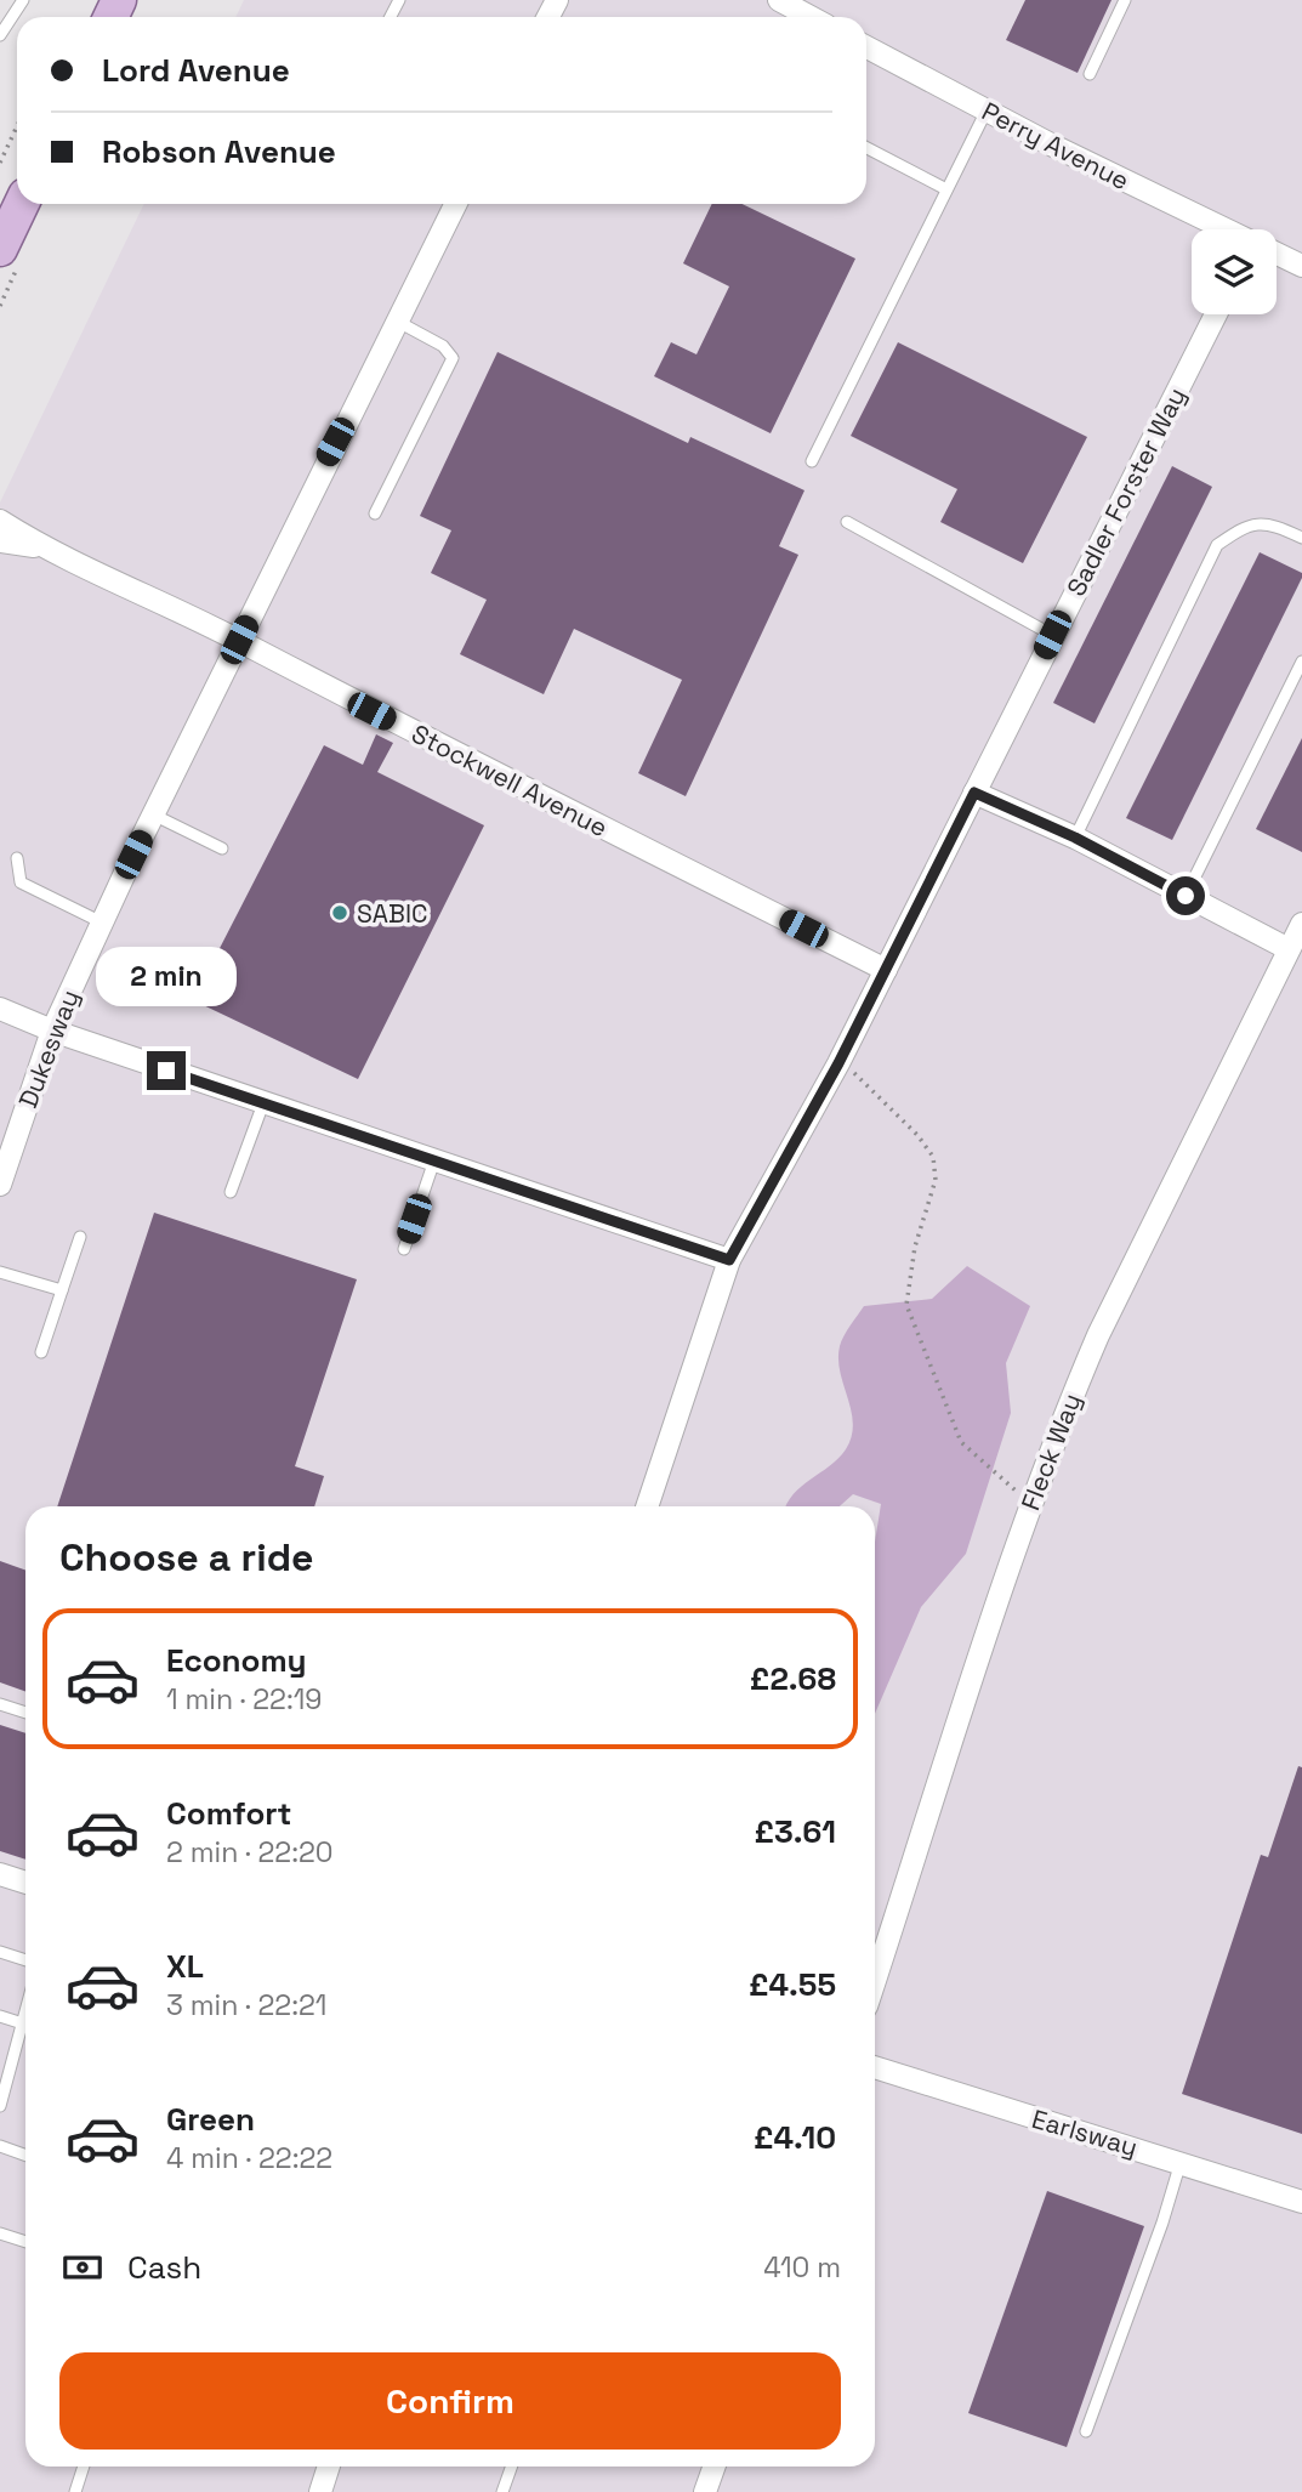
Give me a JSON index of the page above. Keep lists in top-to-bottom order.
{
  "streets": {
    "street": [
      "Perry Avenue",
      "Sadler Forster Way",
      "Stockwell Avenue",
      "Dukesway",
      "Fleck Way",
      "Earlsway"
    ]
  },
  "crossings": [
    ["Sadler Forster Way", "Stockwell Avenue"],
    ["Stockwell Avenue", "Dukesway"]
  ],
  "places": ["SABIC"],
  "page": {
    "banner": ["Lord Avenue", "Robson Avenue"],
    "bubble": "2 min",
    "heading": "Choose a ride",
    "list": [
      {
        "name": "Economy",
        "note": "1 min · 22:19",
        "value": "£2.68"
      },
      {
        "name": "Comfort",
        "note": "2 min · 22:20",
        "value": "£3.61"
      },
      {
        "name": "XL",
        "note": "3 min · 22:21",
        "value": "£4.55"
      },
      {
        "name": "Green",
        "note": "4 min · 22:22",
        "value": "£4.10"
      }
    ],
    "pay": ["Cash", "410 m"],
    "buttons": "Confirm"
  }
}
